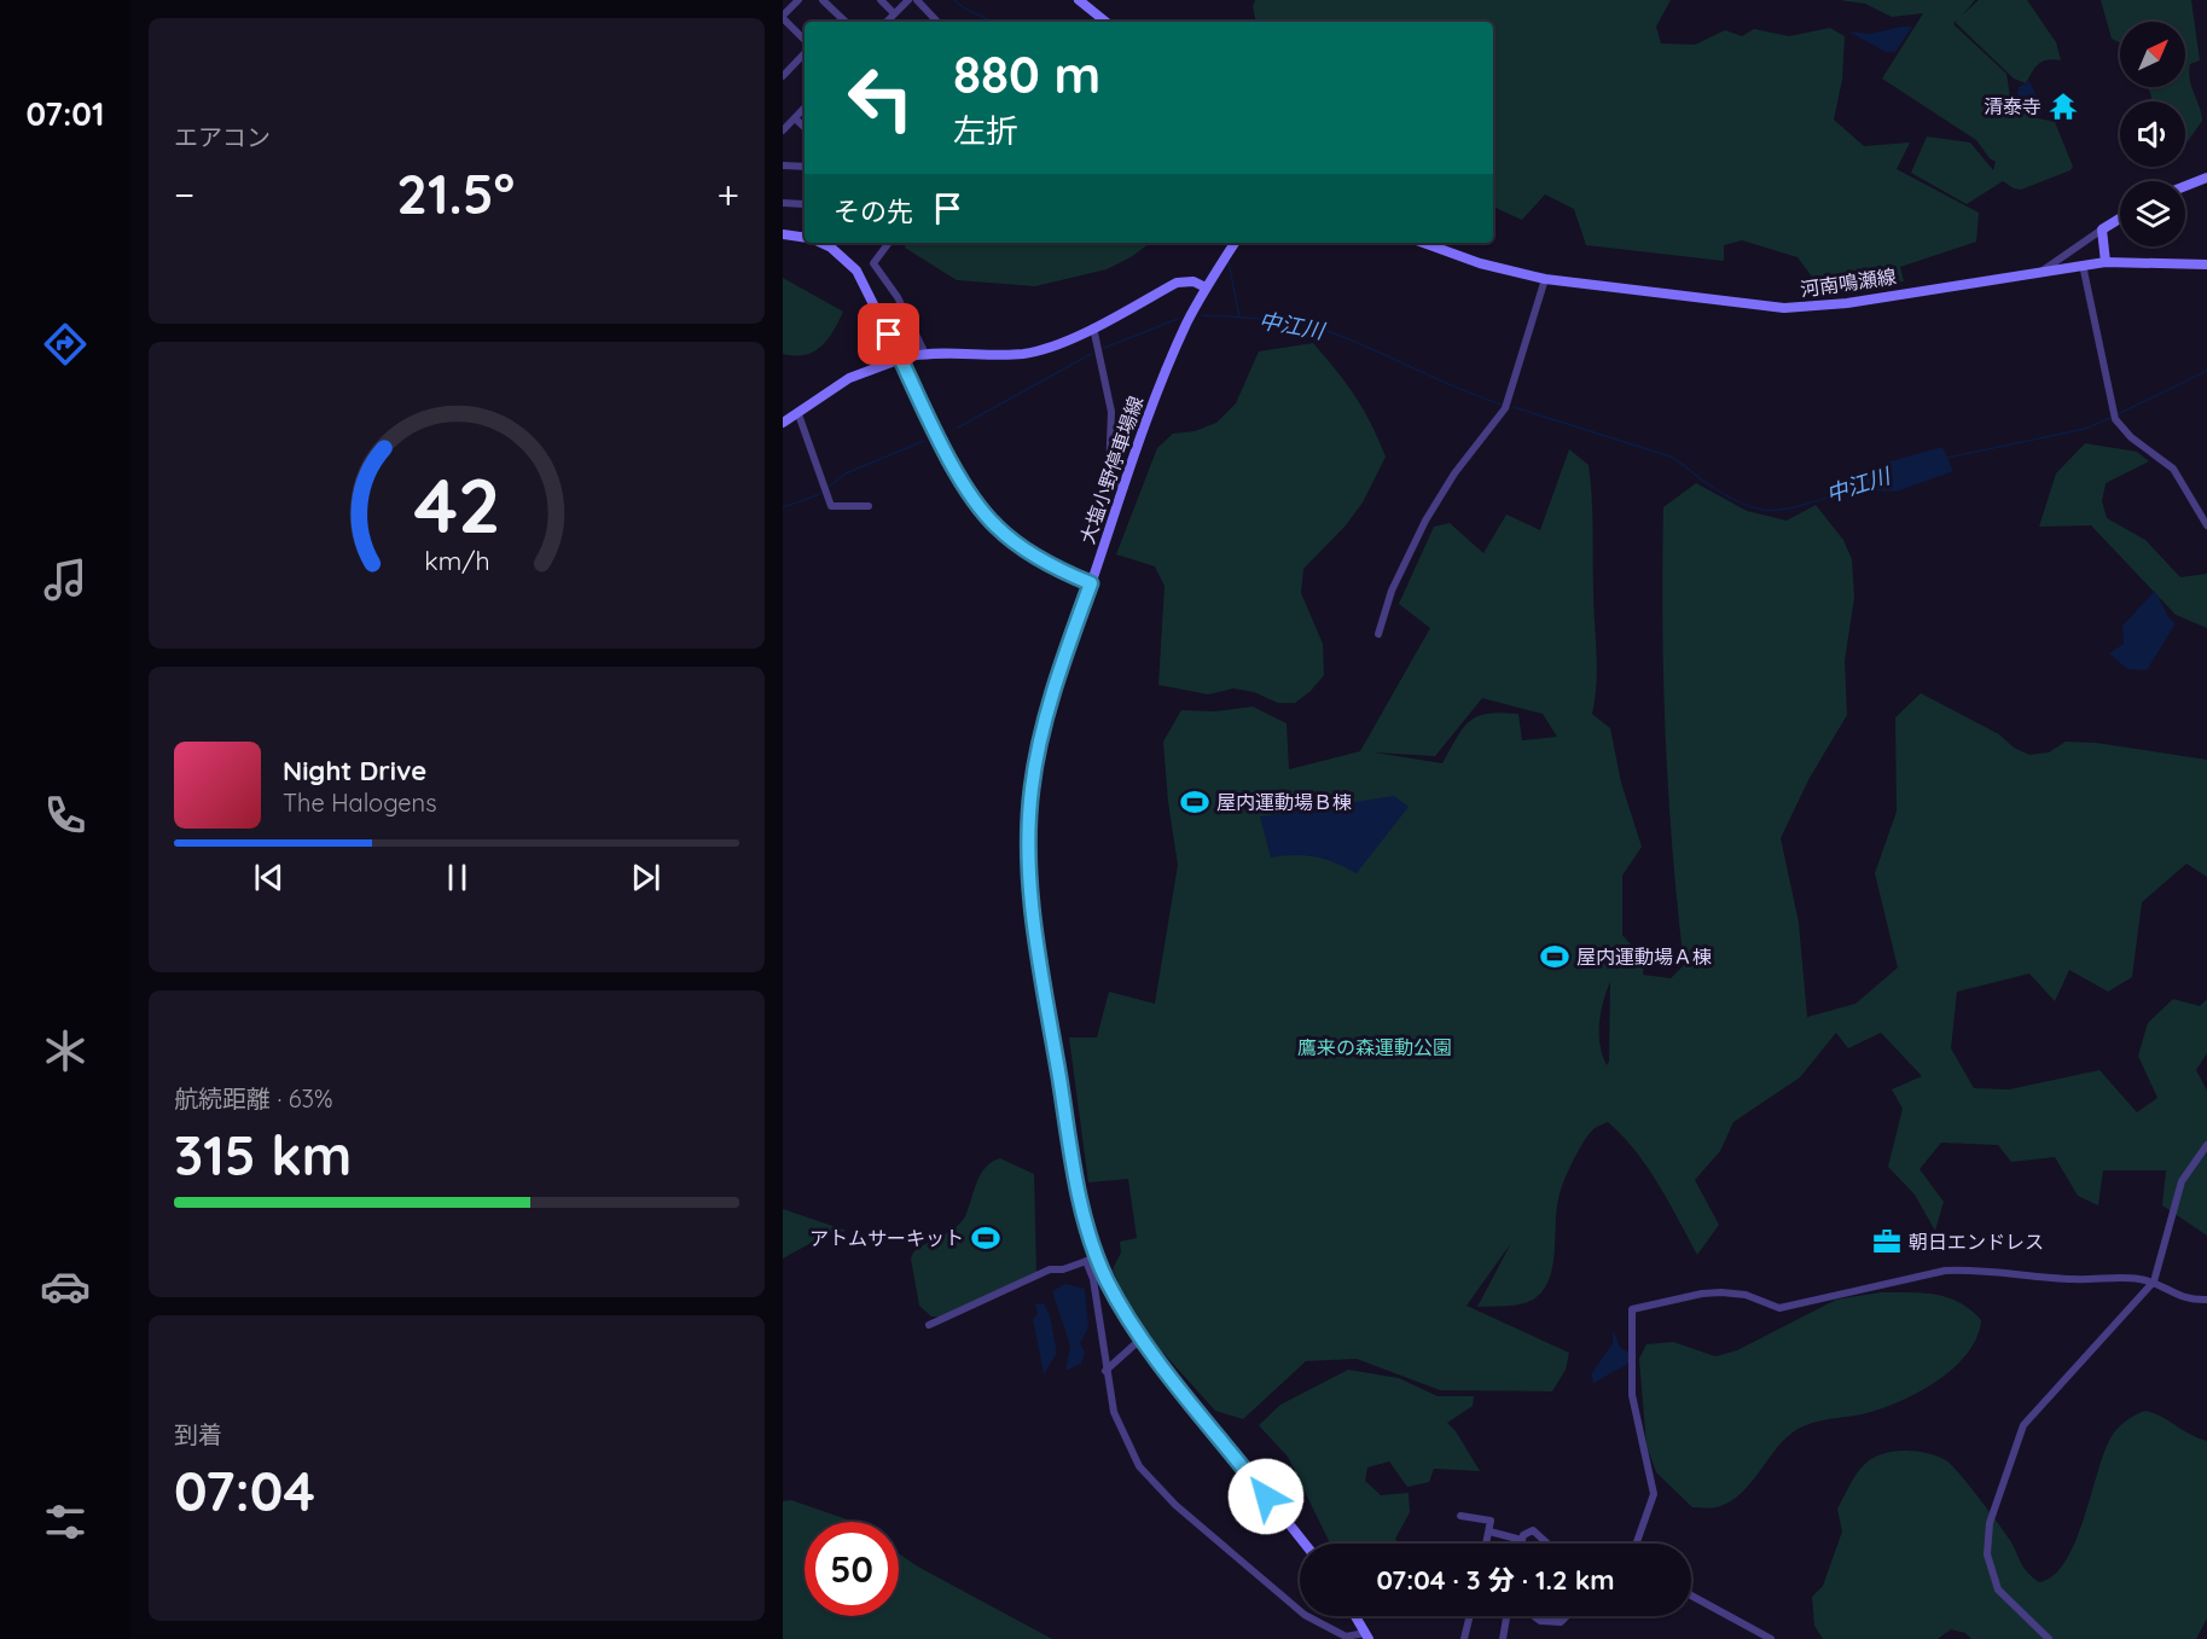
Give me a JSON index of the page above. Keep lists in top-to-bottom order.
{
  "streets": {
    "main road": ["河南鳴瀬線", "大塩小野停車場線"]
  },
  "water": ["中江川"],
  "parks": ["鷹来の森運動公園"],
  "places": {
    "temple": ["清泰寺"],
    "sports": ["屋内運動場Ｂ棟", "屋内運動場Ａ棟", "アトムサーキット"],
    "office": ["朝日エンドレス"]
  },
  "north": "top right",
  "page": {
    "tabs": "07:01",
    "tile": [
      "エアコン",
      ["航続距離 · 63%", "315 km"],
      ["到着", "07:04"]
    ],
    "turn": ["880 m", "左折"],
    "heat": ["−", "21.5°", "+"],
    "then": "その先",
    "song": ["Night Drive", "The Halogens"],
    "limit": "50",
    "trip": "07:04 · 3 分 · 1.2 km",
    "gauge": ["42", "km/h"]
  }
}
